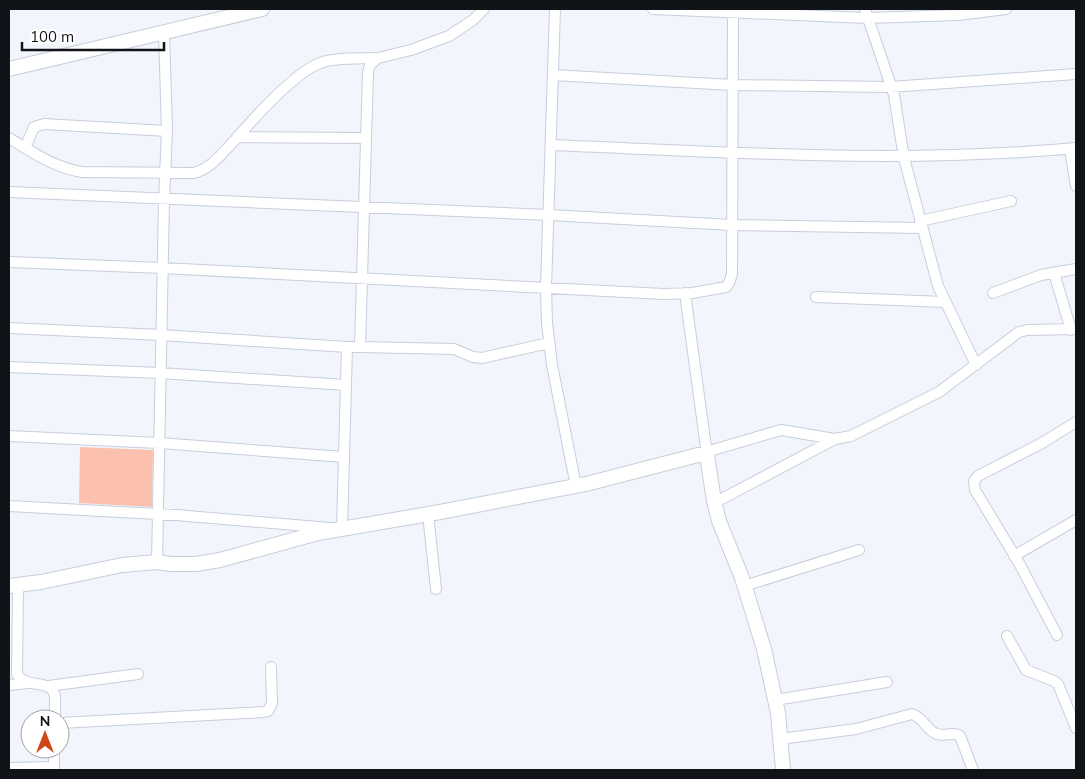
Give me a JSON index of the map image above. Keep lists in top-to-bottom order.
{
  "scale_bar": "100 m",
  "north": "top"
}
